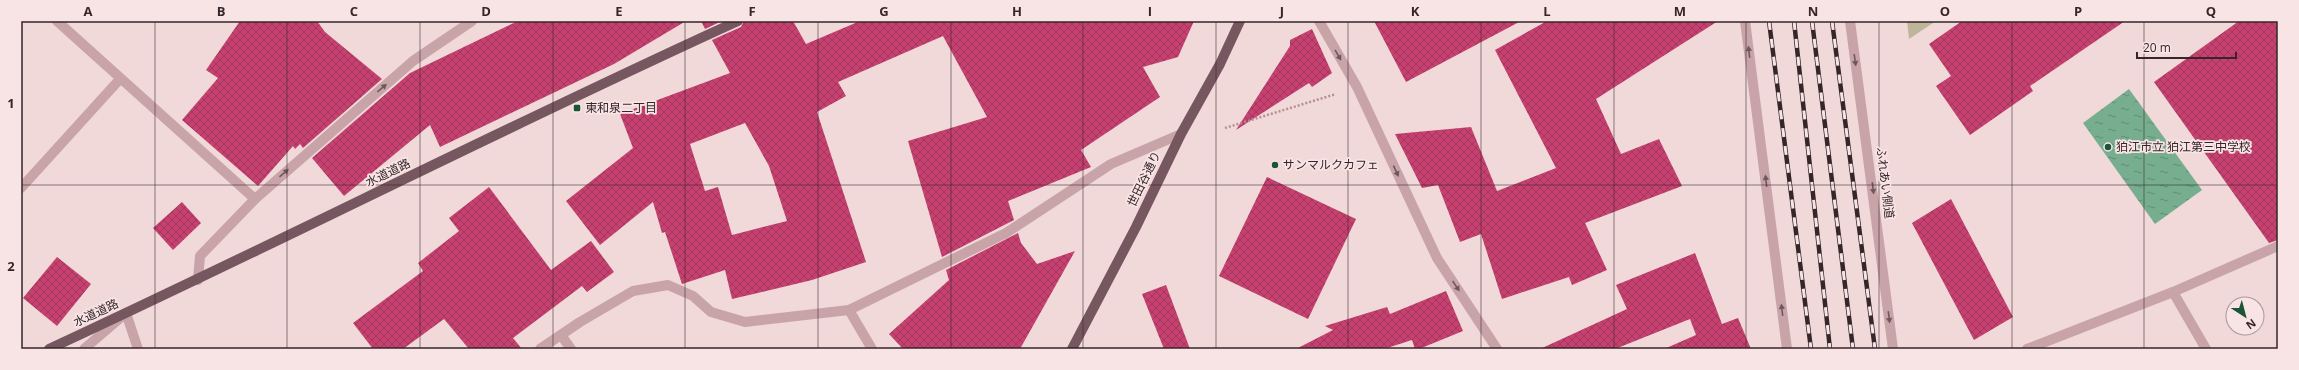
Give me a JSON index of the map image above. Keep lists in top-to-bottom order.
{
  "streets": {
    "main road": ["水道道路", "世田谷通り"],
    "street": ["ふれあい側道"]
  },
  "one_way": ["ふれあい側道"],
  "places": {
    "transit": ["東和泉二丁目"],
    "other": ["狛江市立 狛江第三中学校", "サンマルクカフェ"]
  },
  "scale_bar": "20 m",
  "north": "bottom right",
  "grid": {
    "columns": [
      "A",
      "B",
      "C",
      "D",
      "E",
      "F",
      "G",
      "H",
      "I",
      "J",
      "K",
      "L",
      "M",
      "N",
      "O",
      "P",
      "Q"
    ],
    "rows": ["1", "2"]
  }
}
